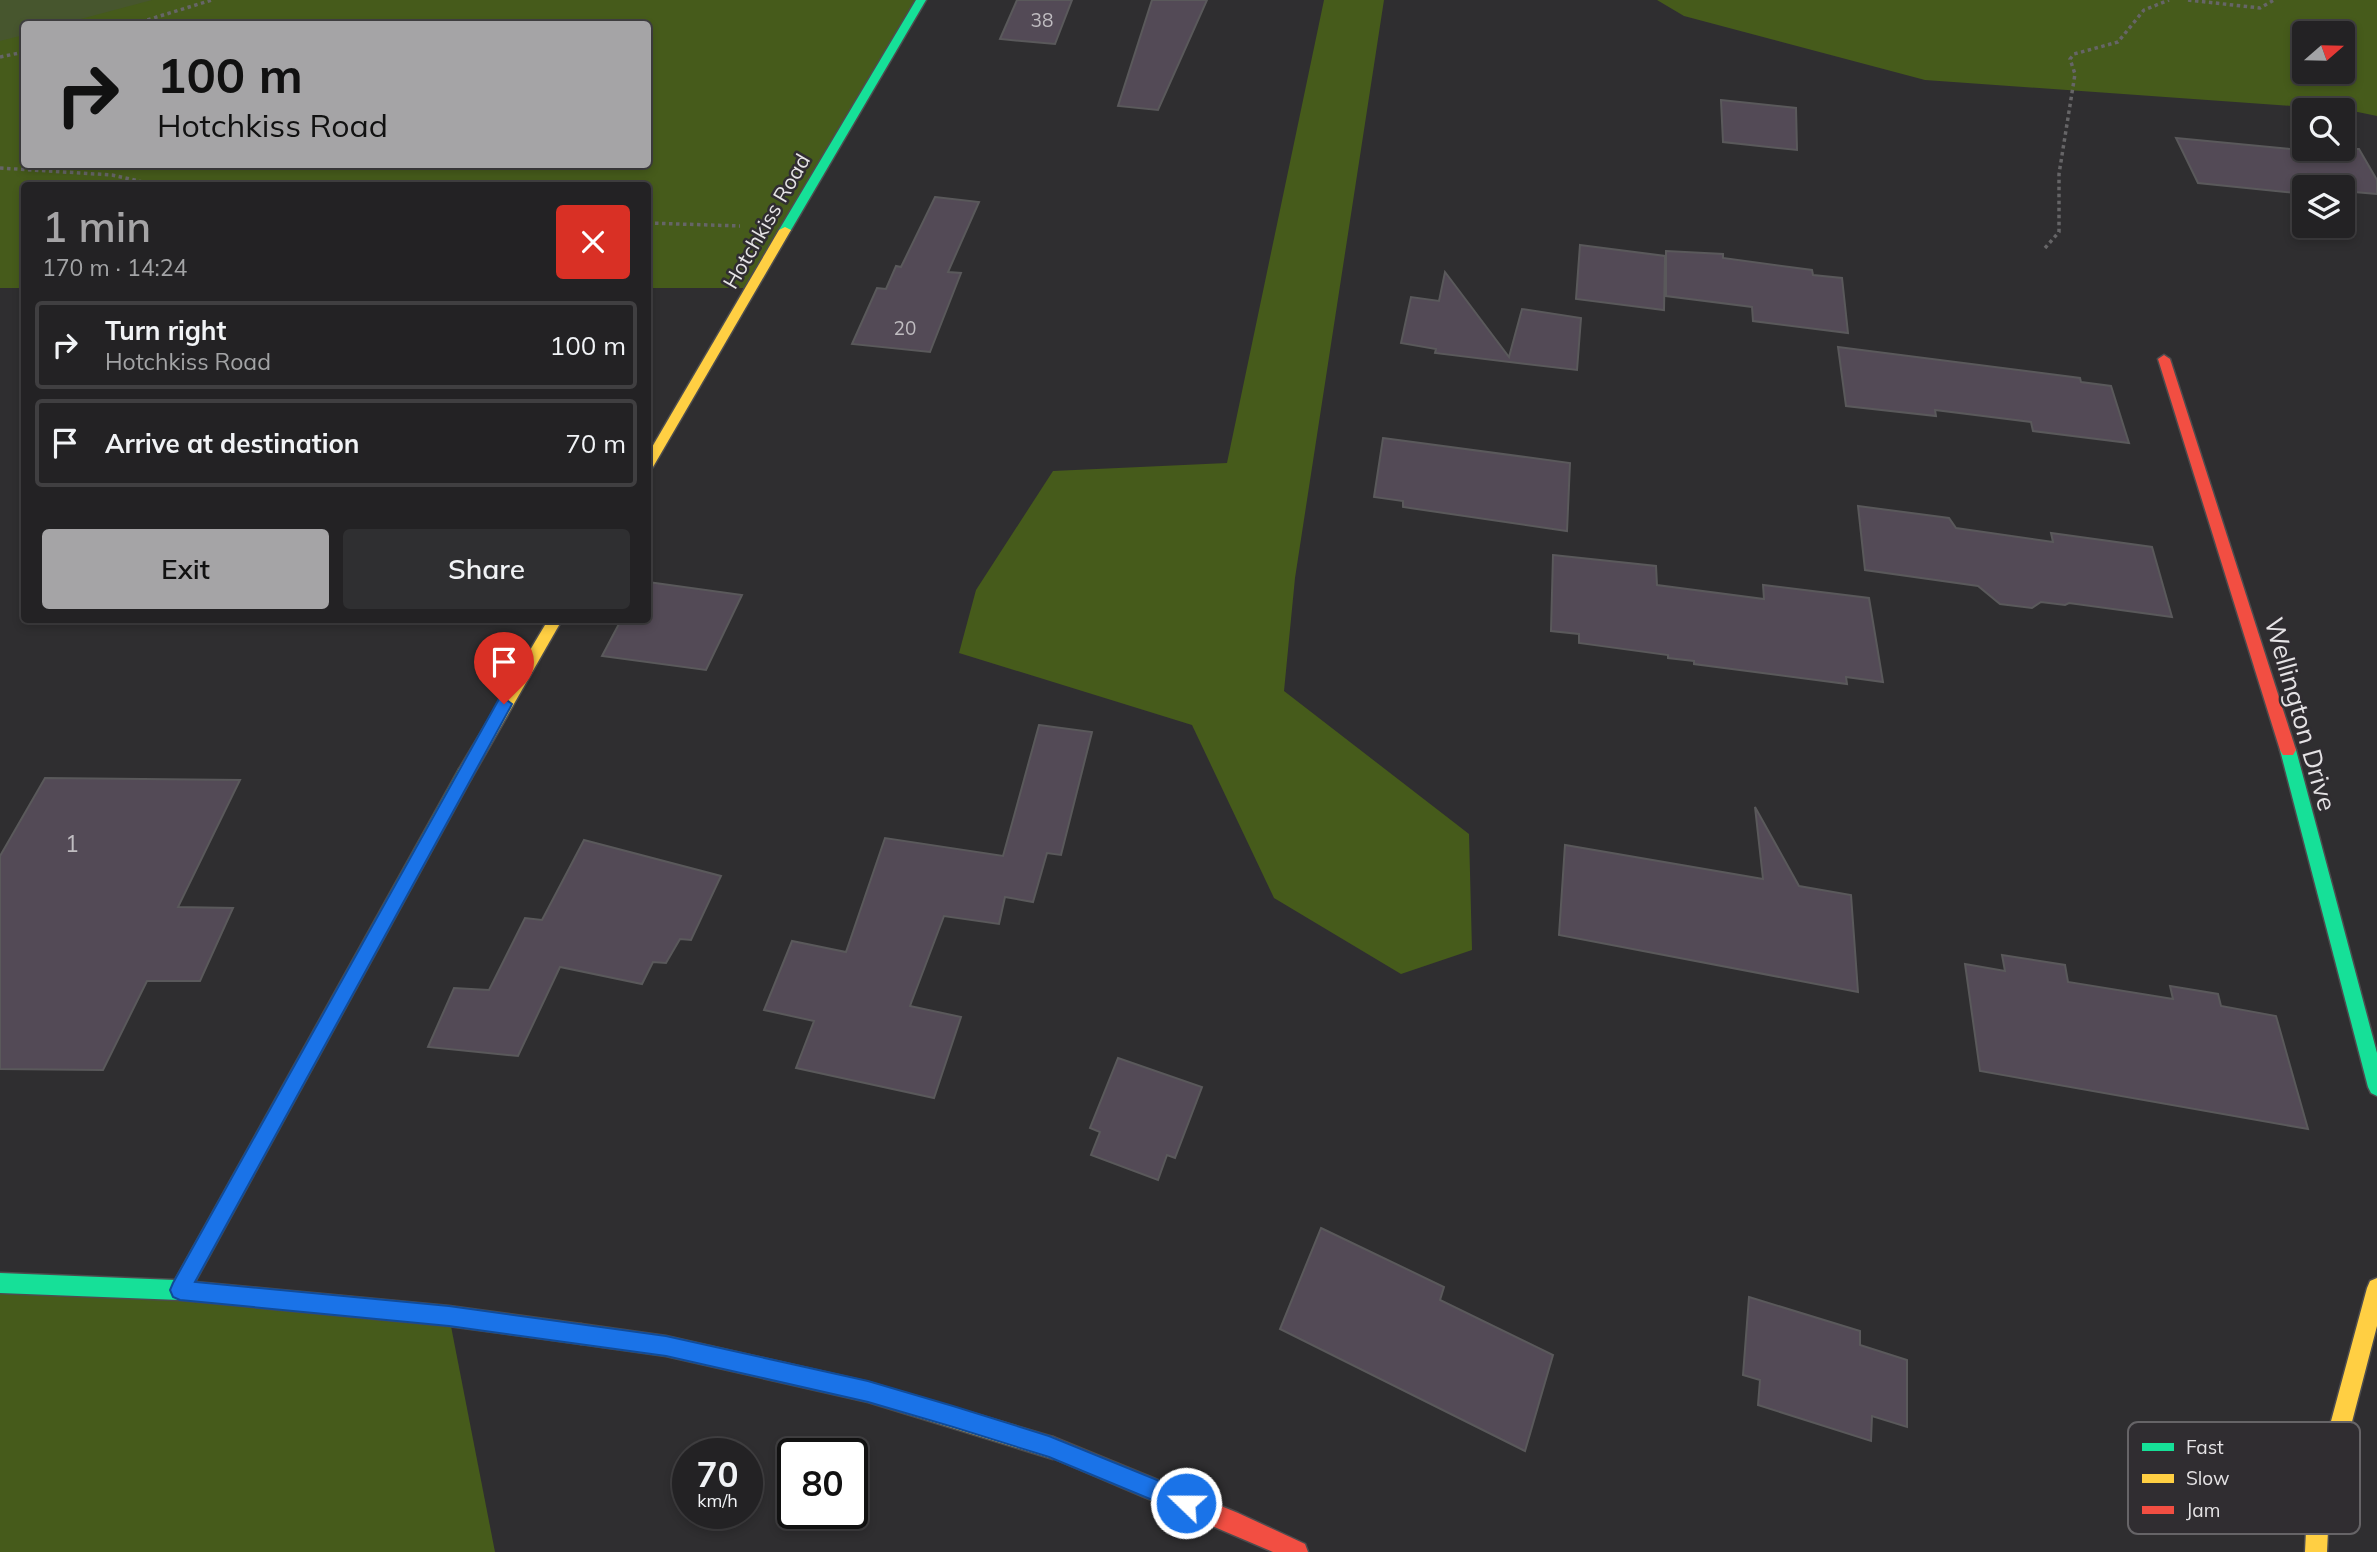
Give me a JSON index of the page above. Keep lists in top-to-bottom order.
{
  "streets": {
    "main road": ["Hotchkiss Road", "Wellington Drive"]
  },
  "house_numbers": ["38", "20", "1"],
  "legend": ["Fast", "Slow", "Jam"],
  "north": "right",
  "page": {
    "turn": ["100 m", "Hotchkiss Road"],
    "heading": ["1 min", "170 m · 14:24"],
    "list": [
      {
        "name": "Turn right",
        "note": "Hotchkiss Road",
        "value": "100 m"
      },
      {
        "name": "Arrive at destination",
        "value": "70 m"
      }
    ],
    "buttons": ["Exit", "Share"],
    "speed": "70 km/h",
    "limit": "80"
  }
}
